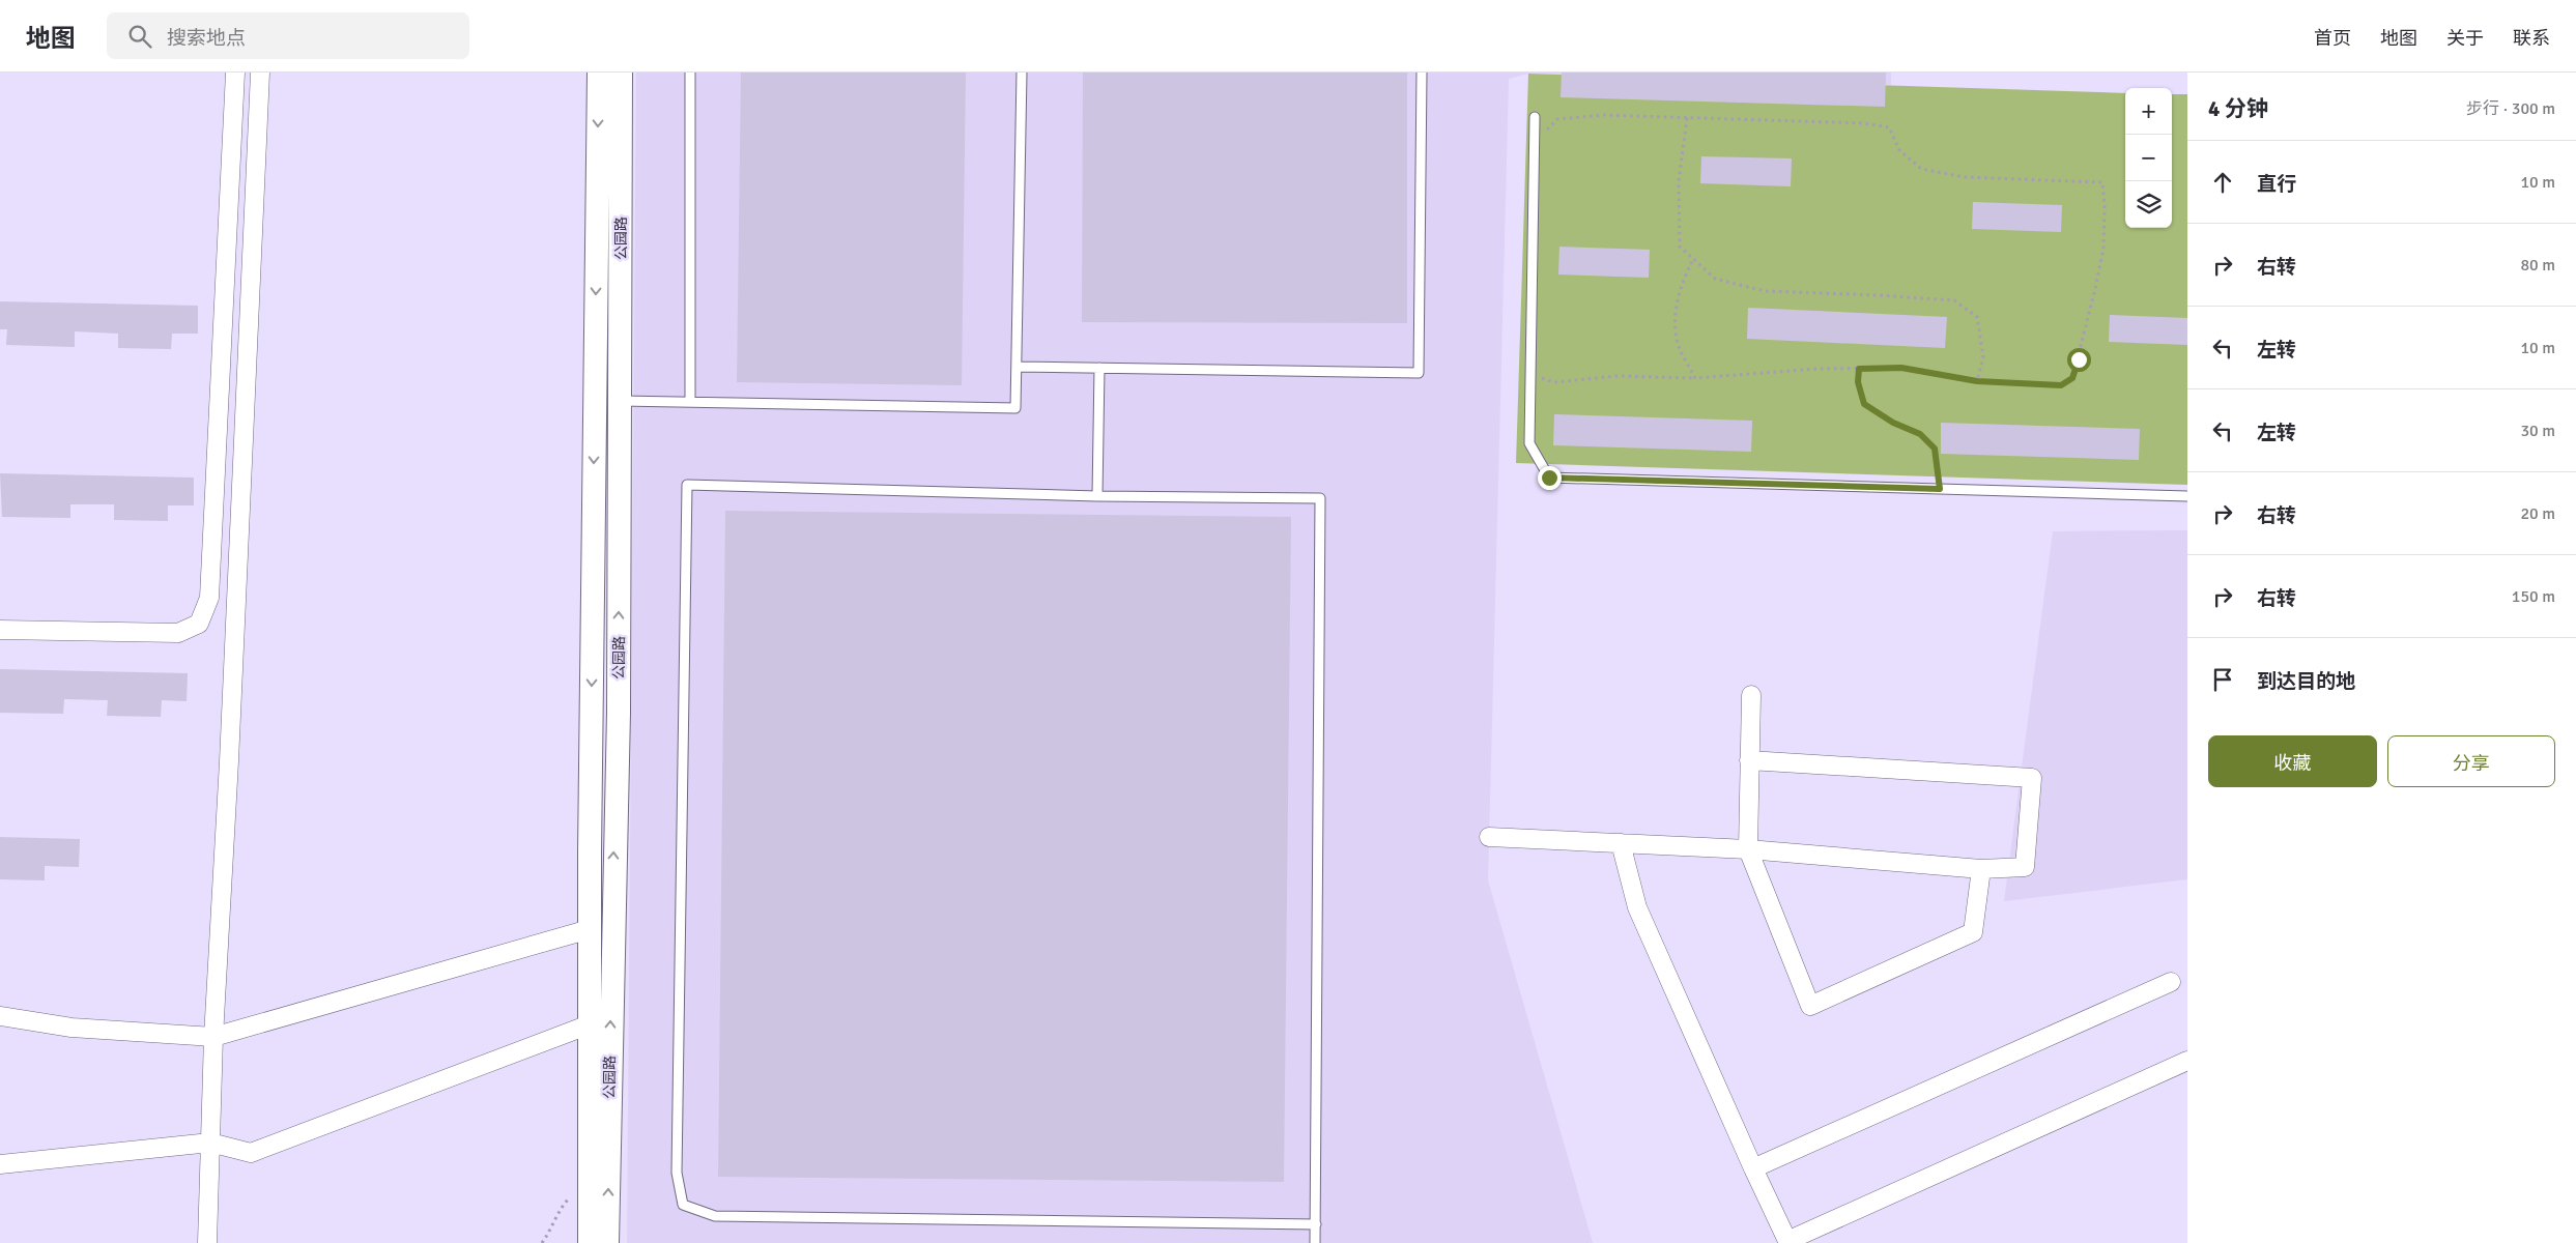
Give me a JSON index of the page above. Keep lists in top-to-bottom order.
{
  "streets": {
    "street": ["公园路"]
  },
  "page": {
    "header": "地图",
    "search": "搜索地点",
    "nav": [
      "首页",
      "地图",
      "关于",
      "联系"
    ],
    "heading": ["4 分钟", "步行 · 300 m"],
    "map_buttons": ["+", "−"],
    "list": [
      ["直行", "10 m"],
      ["右转", "80 m"],
      ["左转", "10 m"],
      ["左转", "30 m"],
      ["右转", "20 m"],
      ["右转", "150 m"],
      "到达目的地"
    ],
    "buttons": ["收藏", "分享"]
  }
}
